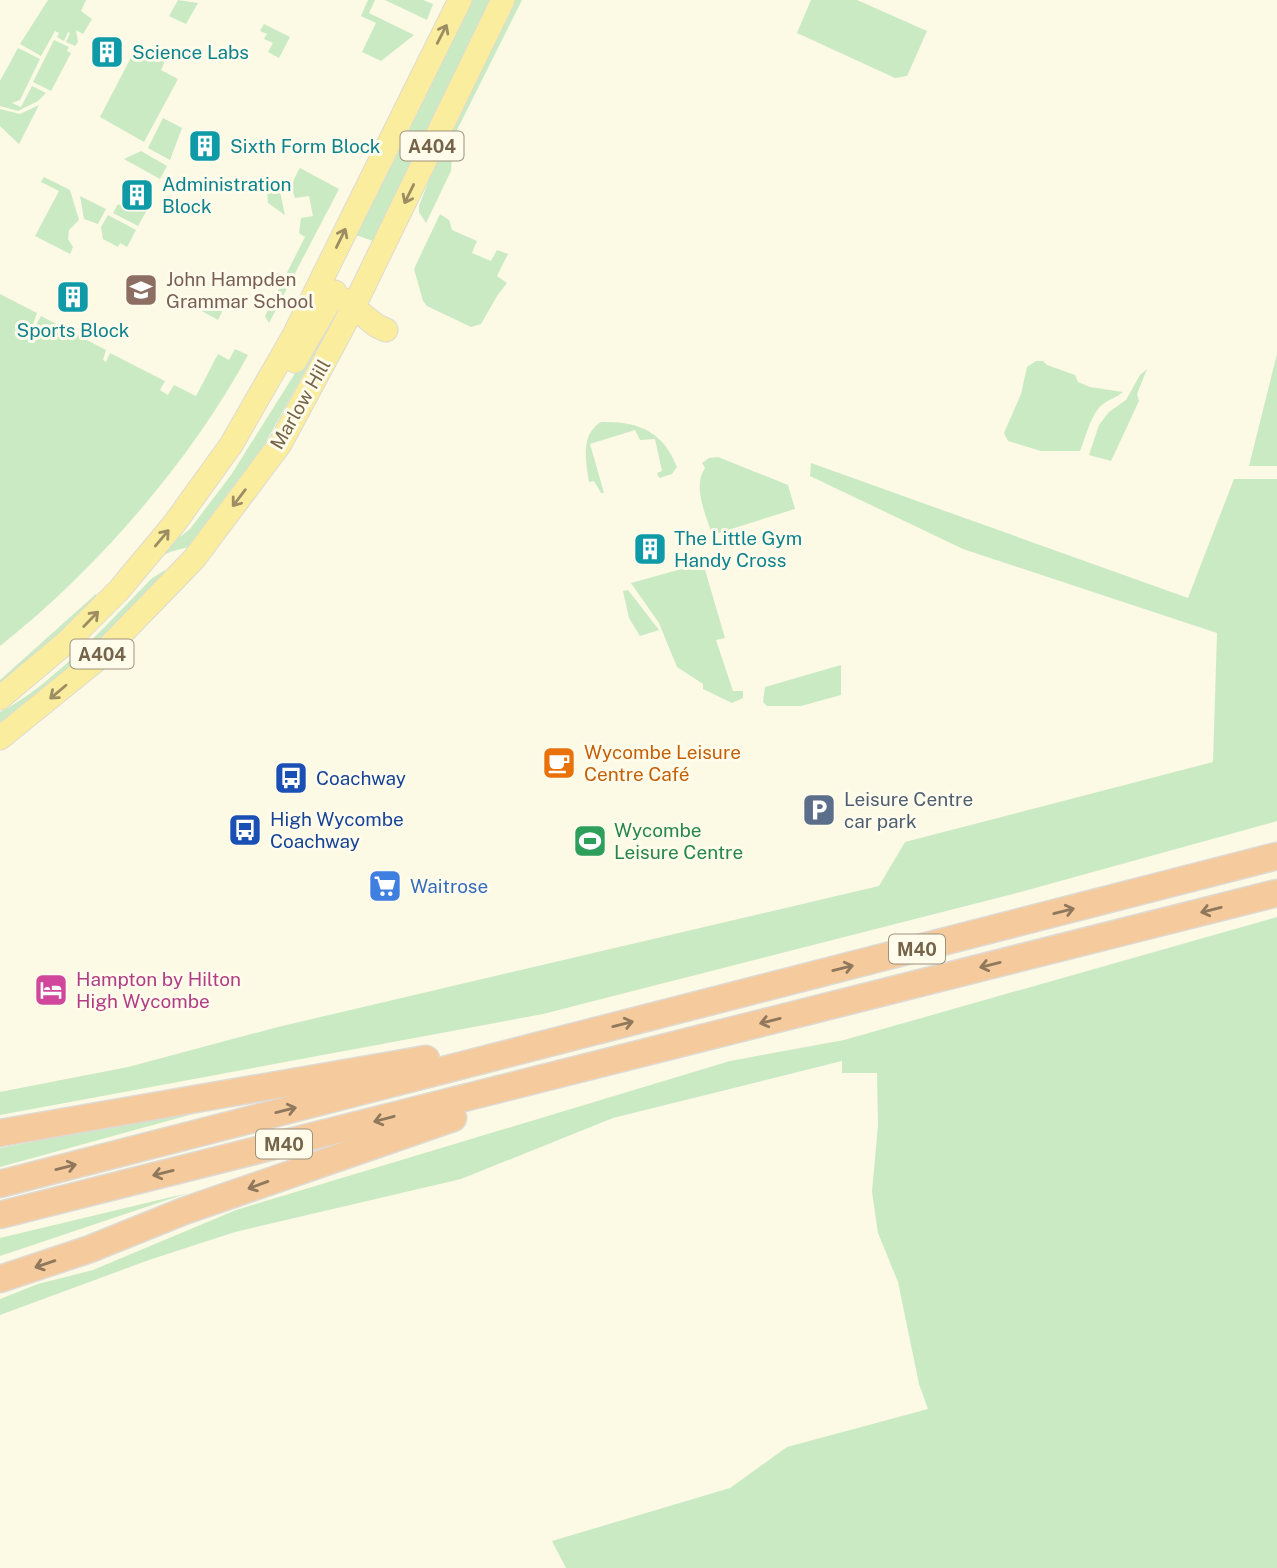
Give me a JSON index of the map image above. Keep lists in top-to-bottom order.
{
  "streets": {
    "highway": ["M40"],
    "main road": ["A404", "Marlow Hill"]
  },
  "crossings": [
    ["A404", "Marlow Hill"]
  ],
  "places": {
    "building": [
      "Science Labs",
      "Sixth Form Block",
      "Administration Block",
      "Sports Block",
      "The Little Gym Handy Cross"
    ],
    "school or university": ["John Hampden Grammar School"],
    "cafe": ["Wycombe Leisure Centre Café"],
    "bus stop": ["Coachway", "High Wycombe Coachway"],
    "parking": ["Leisure Centre car park"],
    "sports": ["Wycombe Leisure Centre"],
    "supermarket": ["Waitrose"],
    "hotel": ["Hampton by Hilton High Wycombe"]
  }
}
